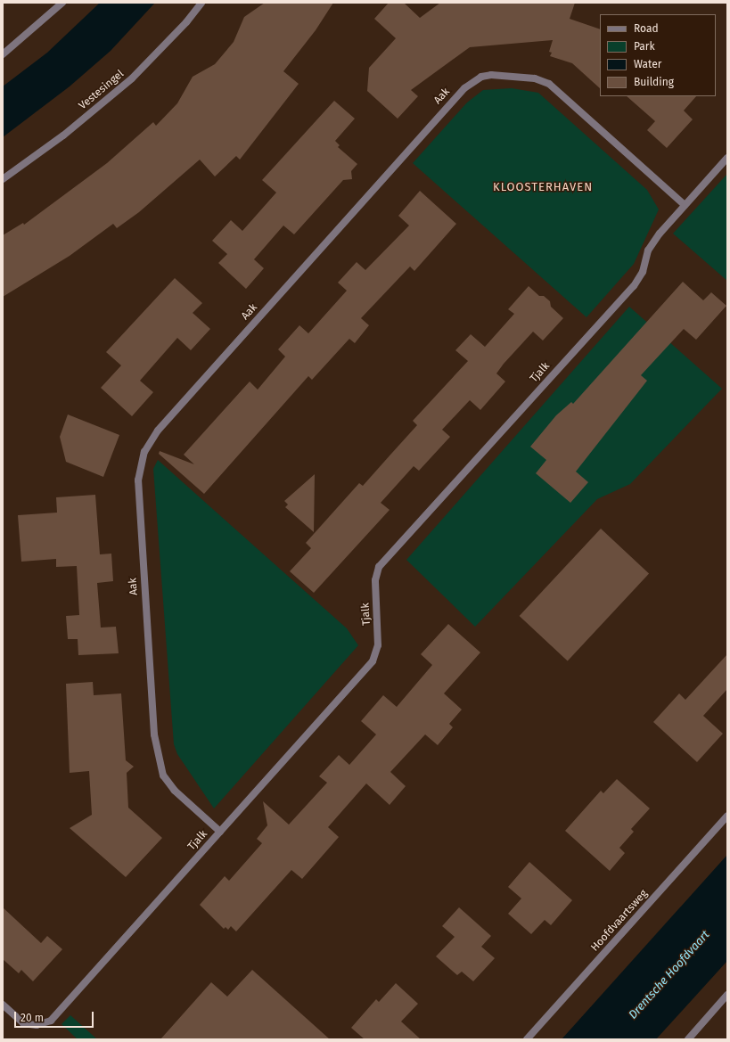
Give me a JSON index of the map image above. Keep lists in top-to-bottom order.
{
  "streets": {
    "street": [
      "Vestesingel",
      "Aak",
      "Tjalk",
      "Hoofdvaartsweg"
    ]
  },
  "crossings": [
    ["Aak", "Tjalk"]
  ],
  "districts": ["KLOOSTERHAVEN"],
  "water": ["Drentsche Hoofdvaart"],
  "legend": [
    "Road",
    "Park",
    "Water",
    "Building"
  ],
  "scale_bar": "20 m"
}
